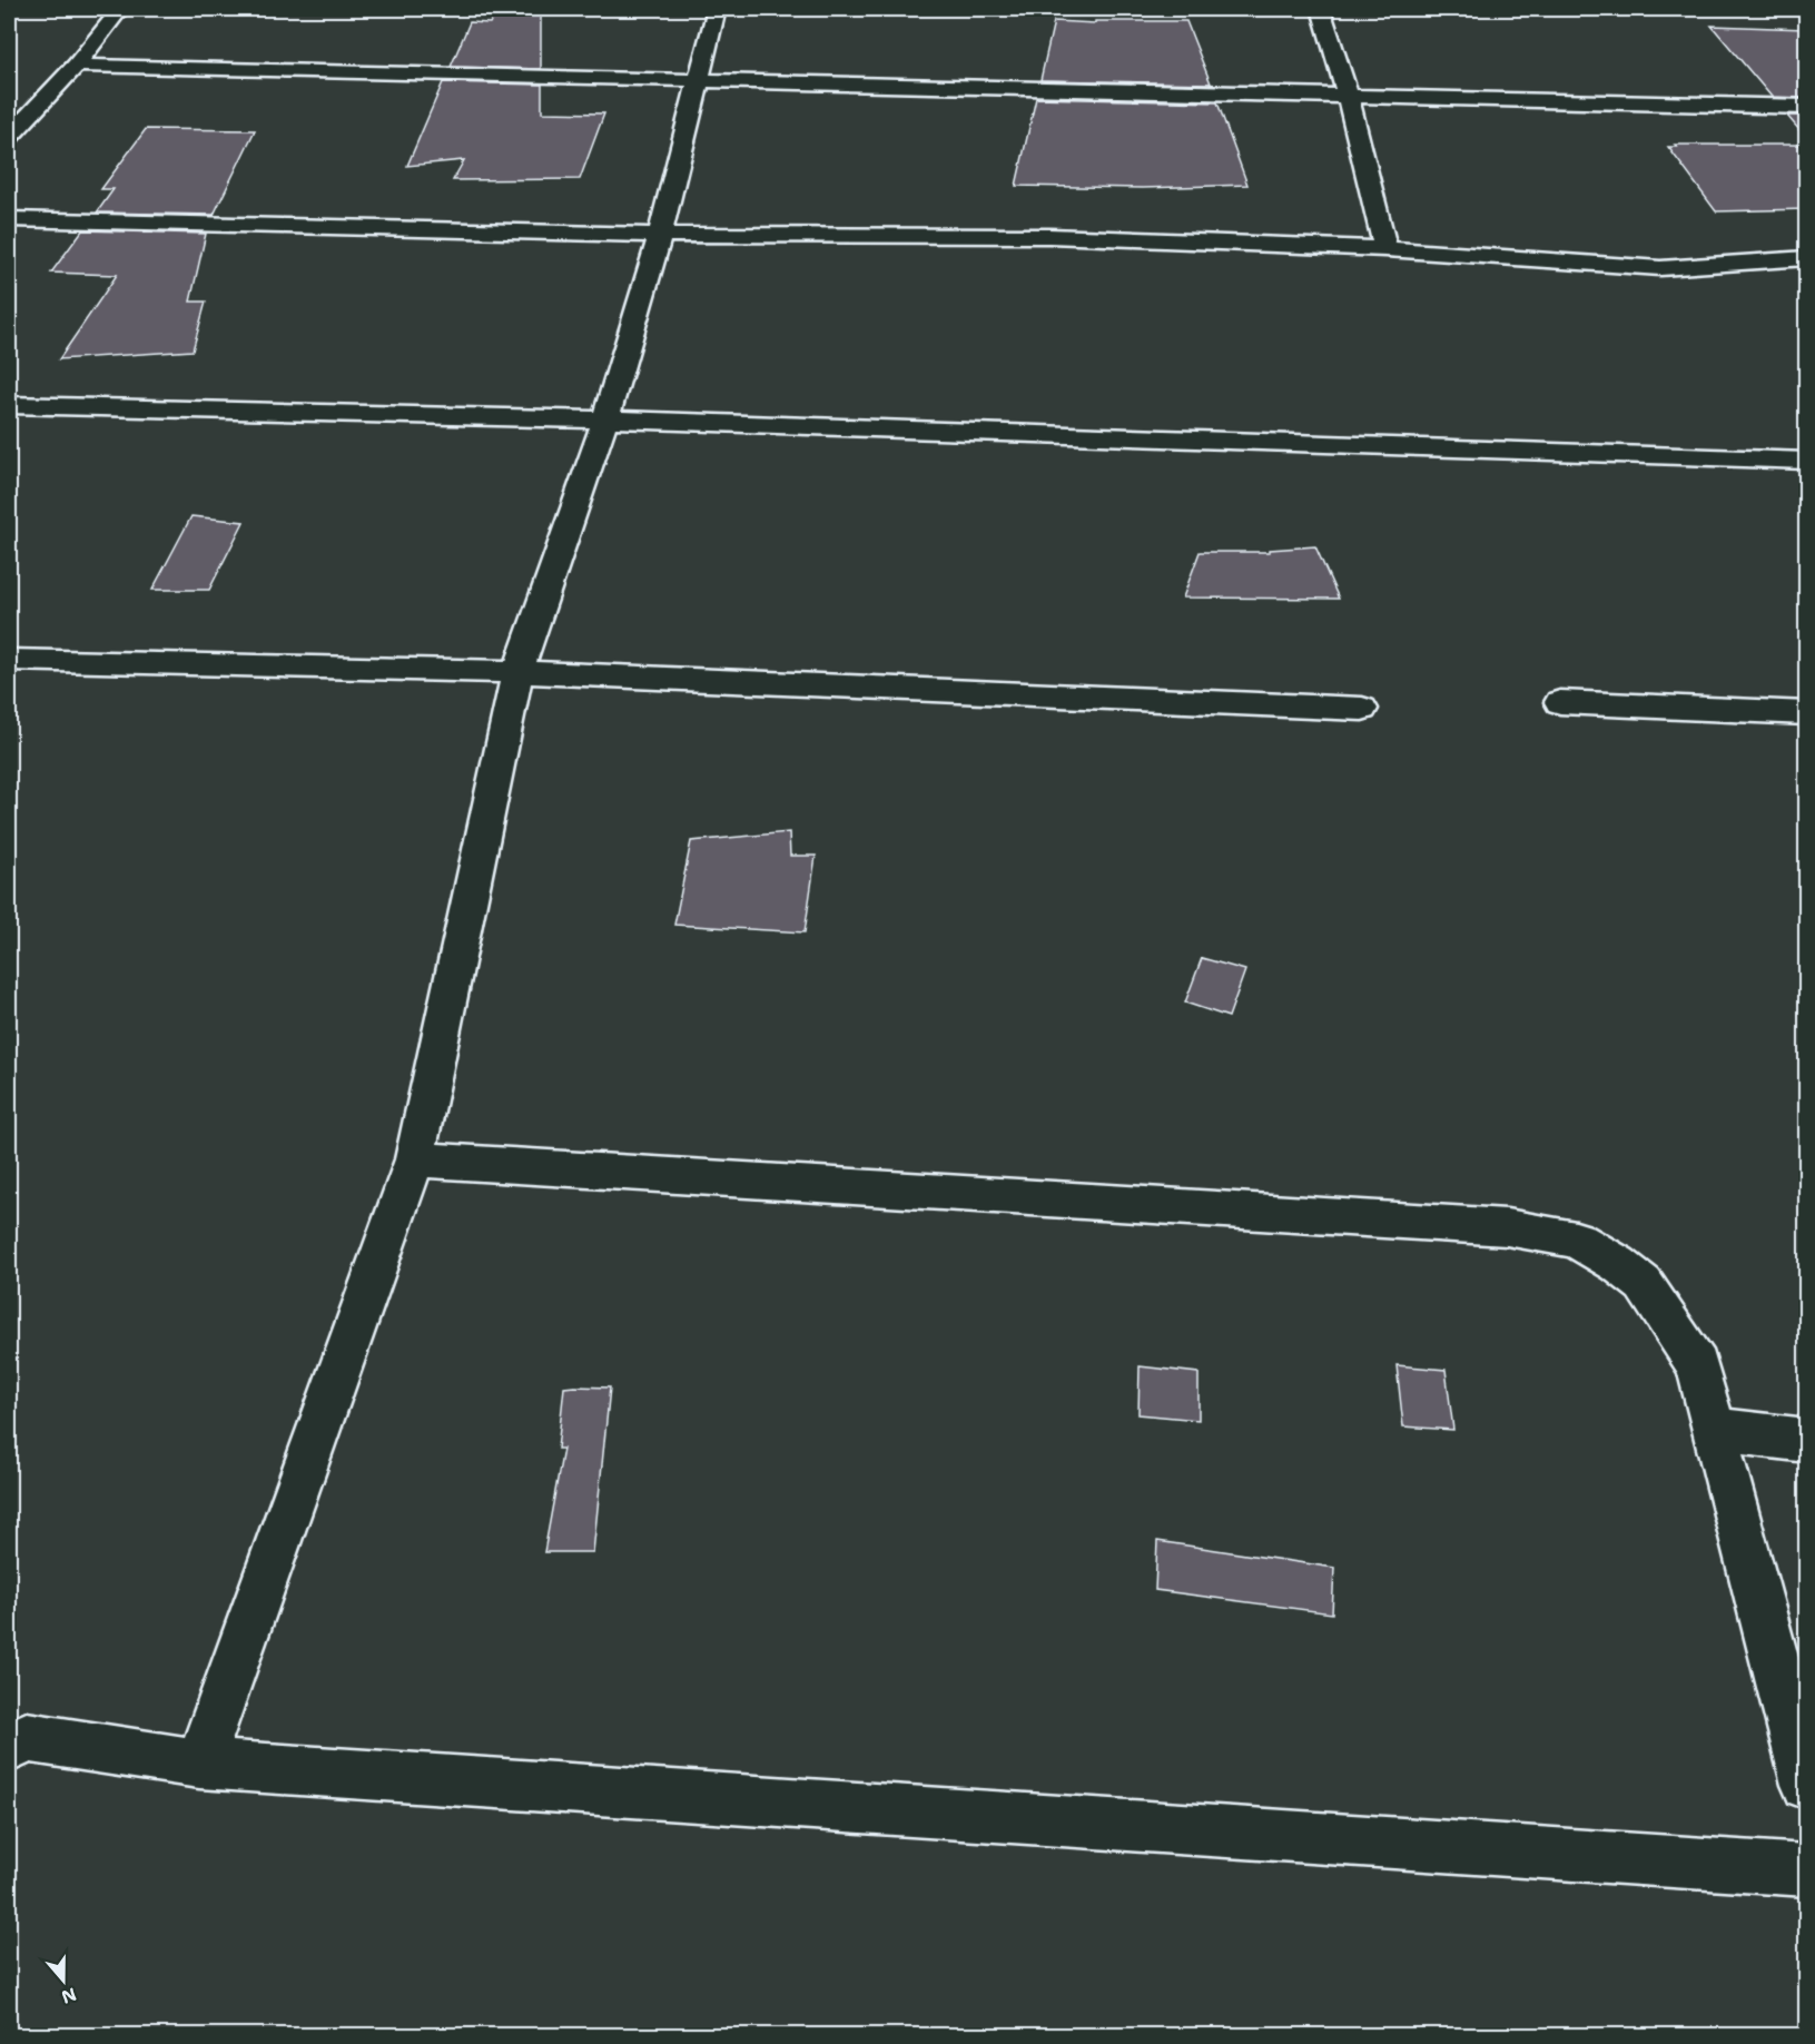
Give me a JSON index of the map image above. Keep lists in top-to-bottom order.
{
  "north": "bottom"
}
